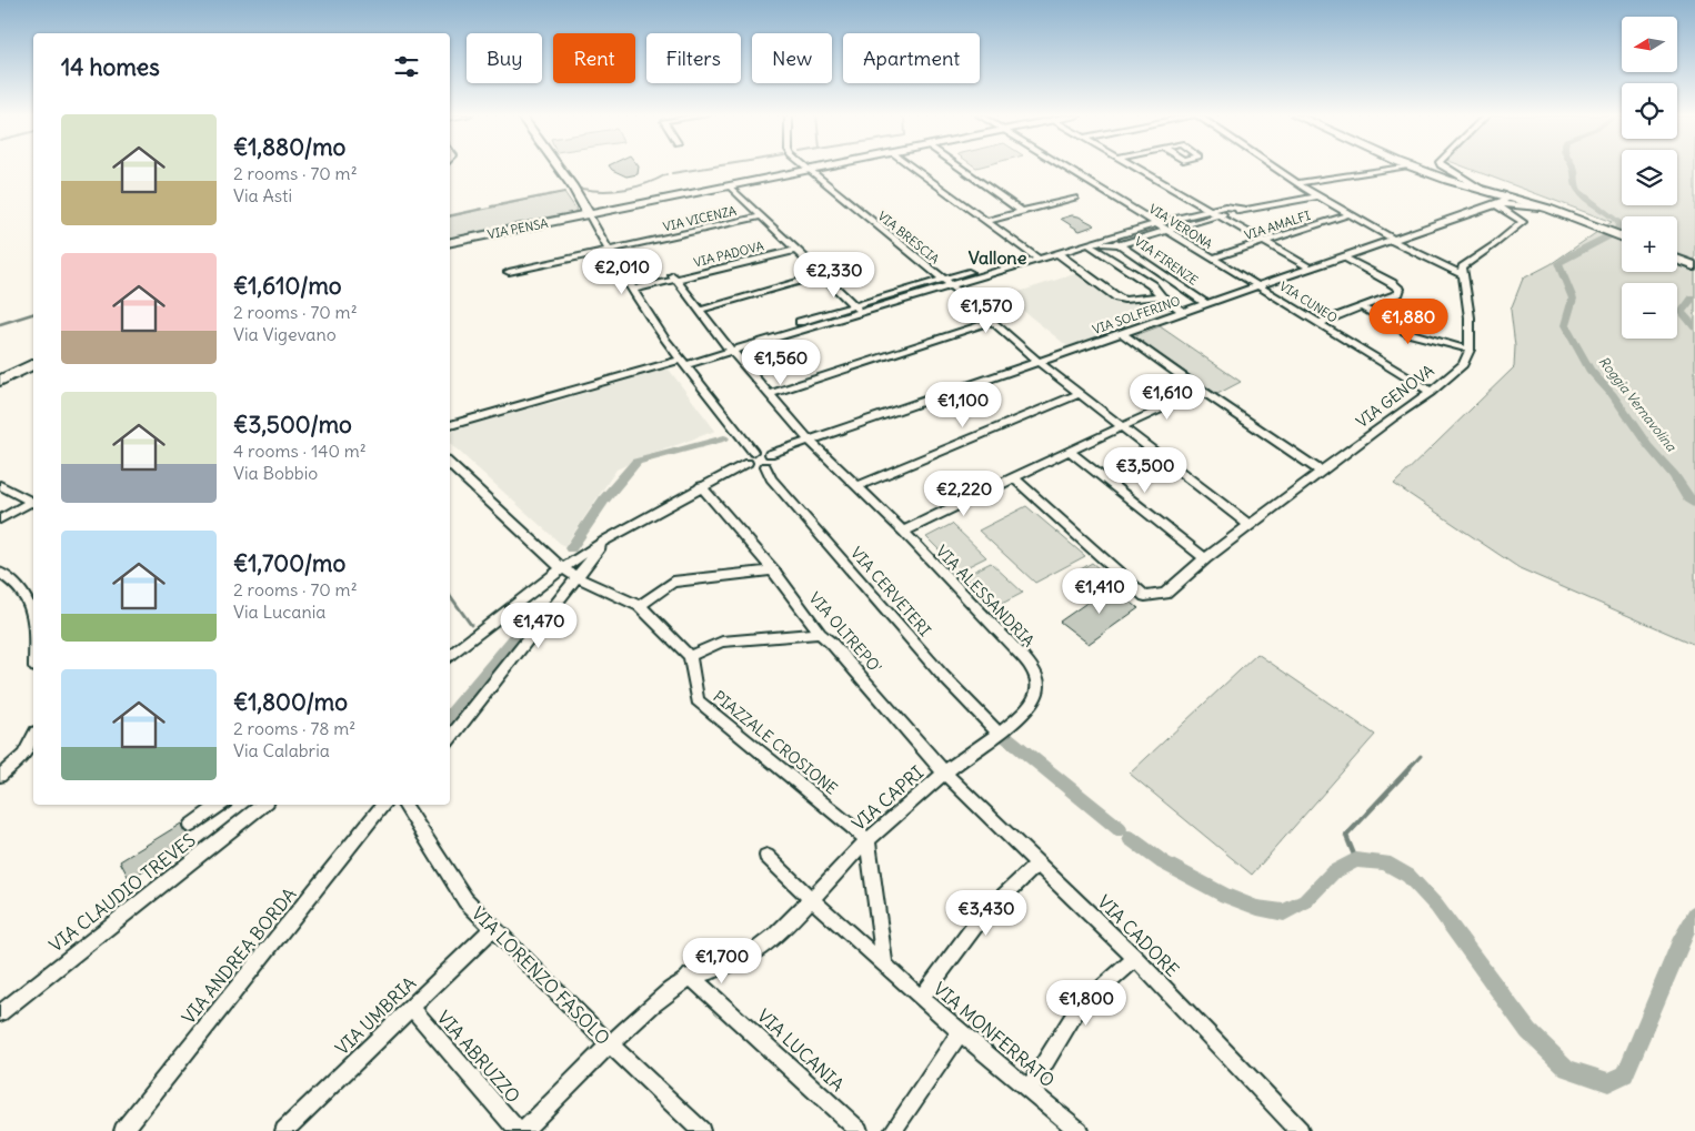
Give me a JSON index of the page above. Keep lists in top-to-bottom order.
{
  "streets": {
    "street": [
      "VIA VICENZA",
      "VIA AMALFI",
      "VIA VERONA",
      "VIA PENSA",
      "VIA BRESCIA",
      "VIA PADOVA",
      "VIA FIRENZE",
      "VIA CUNEO",
      "VIA SOLFERINO",
      "VIA GENOVA",
      "VIA CERVETERI",
      "VIA ALESSANDRIA",
      "VIA OLTREPO'",
      "PIAZZALE CROSIONE",
      "VIA CAPRI",
      "VIA CLAUDIO TREVES",
      "VIA CADORE",
      "VIA ANDREA BORDA",
      "VIA LORENZO FASOLO",
      "VIA UMBRIA",
      "VIA MONFERRATO",
      "VIA LUCANIA",
      "VIA ABRUZZO"
    ]
  },
  "crossings": [
    ["VIA AMALFI", "VIA VERONA"],
    ["VIA VERONA", "VIA CUNEO"],
    ["VIA VERONA", "VIA SOLFERINO"],
    ["VIA PENSA", "VIA BRESCIA"],
    ["VIA BRESCIA", "VIA SOLFERINO"],
    ["VIA BRESCIA", "VIA GENOVA"],
    ["VIA PADOVA", "VIA ALESSANDRIA"],
    ["VIA FIRENZE", "VIA SOLFERINO"],
    ["VIA CUNEO", "VIA SOLFERINO"],
    ["VIA CUNEO", "VIA GENOVA"],
    ["VIA SOLFERINO", "VIA CERVETERI"],
    ["VIA SOLFERINO", "VIA ALESSANDRIA"],
    ["VIA CERVETERI", "VIA ALESSANDRIA"],
    ["VIA CERVETERI", "VIA CAPRI"],
    ["VIA ALESSANDRIA", "VIA CAPRI"],
    ["VIA OLTREPO'", "VIA CAPRI"],
    ["VIA OLTREPO'", "VIA CADORE"],
    ["PIAZZALE CROSIONE", "VIA CAPRI"],
    ["VIA CAPRI", "VIA CADORE"],
    ["VIA CAPRI", "VIA MONFERRATO"],
    ["VIA CAPRI", "VIA LUCANIA"],
    ["VIA LORENZO FASOLO", "VIA UMBRIA"],
    ["VIA UMBRIA", "VIA ABRUZZO"]
  ],
  "districts": ["Vallone"],
  "water": ["Roggia Vernavolina"],
  "north": "left",
  "page": {
    "map_buttons": ["+", "−"],
    "chip": [
      "Buy",
      "Rent",
      "Filters",
      "New",
      "Apartment"
    ],
    "heading": "14 homes",
    "list": [
      {
        "name": "€1,880/mo",
        "note": "2 rooms · 70 m² · Via Asti"
      },
      {
        "name": "€1,610/mo",
        "note": "2 rooms · 70 m² · Via Vigevano"
      },
      {
        "name": "€3,500/mo",
        "note": "4 rooms · 140 m² · Via Bobbio"
      },
      {
        "name": "€1,700/mo",
        "note": "2 rooms · 70 m² · Via Lucania"
      },
      {
        "name": "€1,800/mo",
        "note": "2 rooms · 78 m² · Via Calabria"
      }
    ],
    "price": [
      "€2,010",
      "€2,330",
      "€1,570",
      "€1,880",
      "€1,560",
      "€1,610",
      "€1,100",
      "€3,500",
      "€2,220",
      "€1,410",
      "€1,470",
      "€3,430",
      "€1,700",
      "€1,800"
    ]
  }
}
